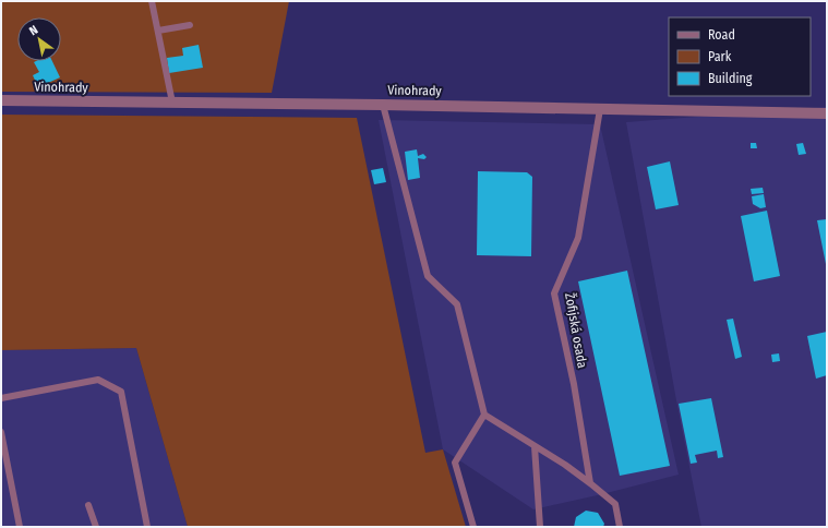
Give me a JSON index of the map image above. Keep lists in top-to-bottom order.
{
  "streets": {
    "street": ["Vinohrady"],
    "lane": ["Žofijská osada"]
  },
  "crossings": [
    ["Vinohrady", "Žofijská osada"]
  ],
  "legend": ["Road", "Park", "Building"],
  "north": "top left"
}
